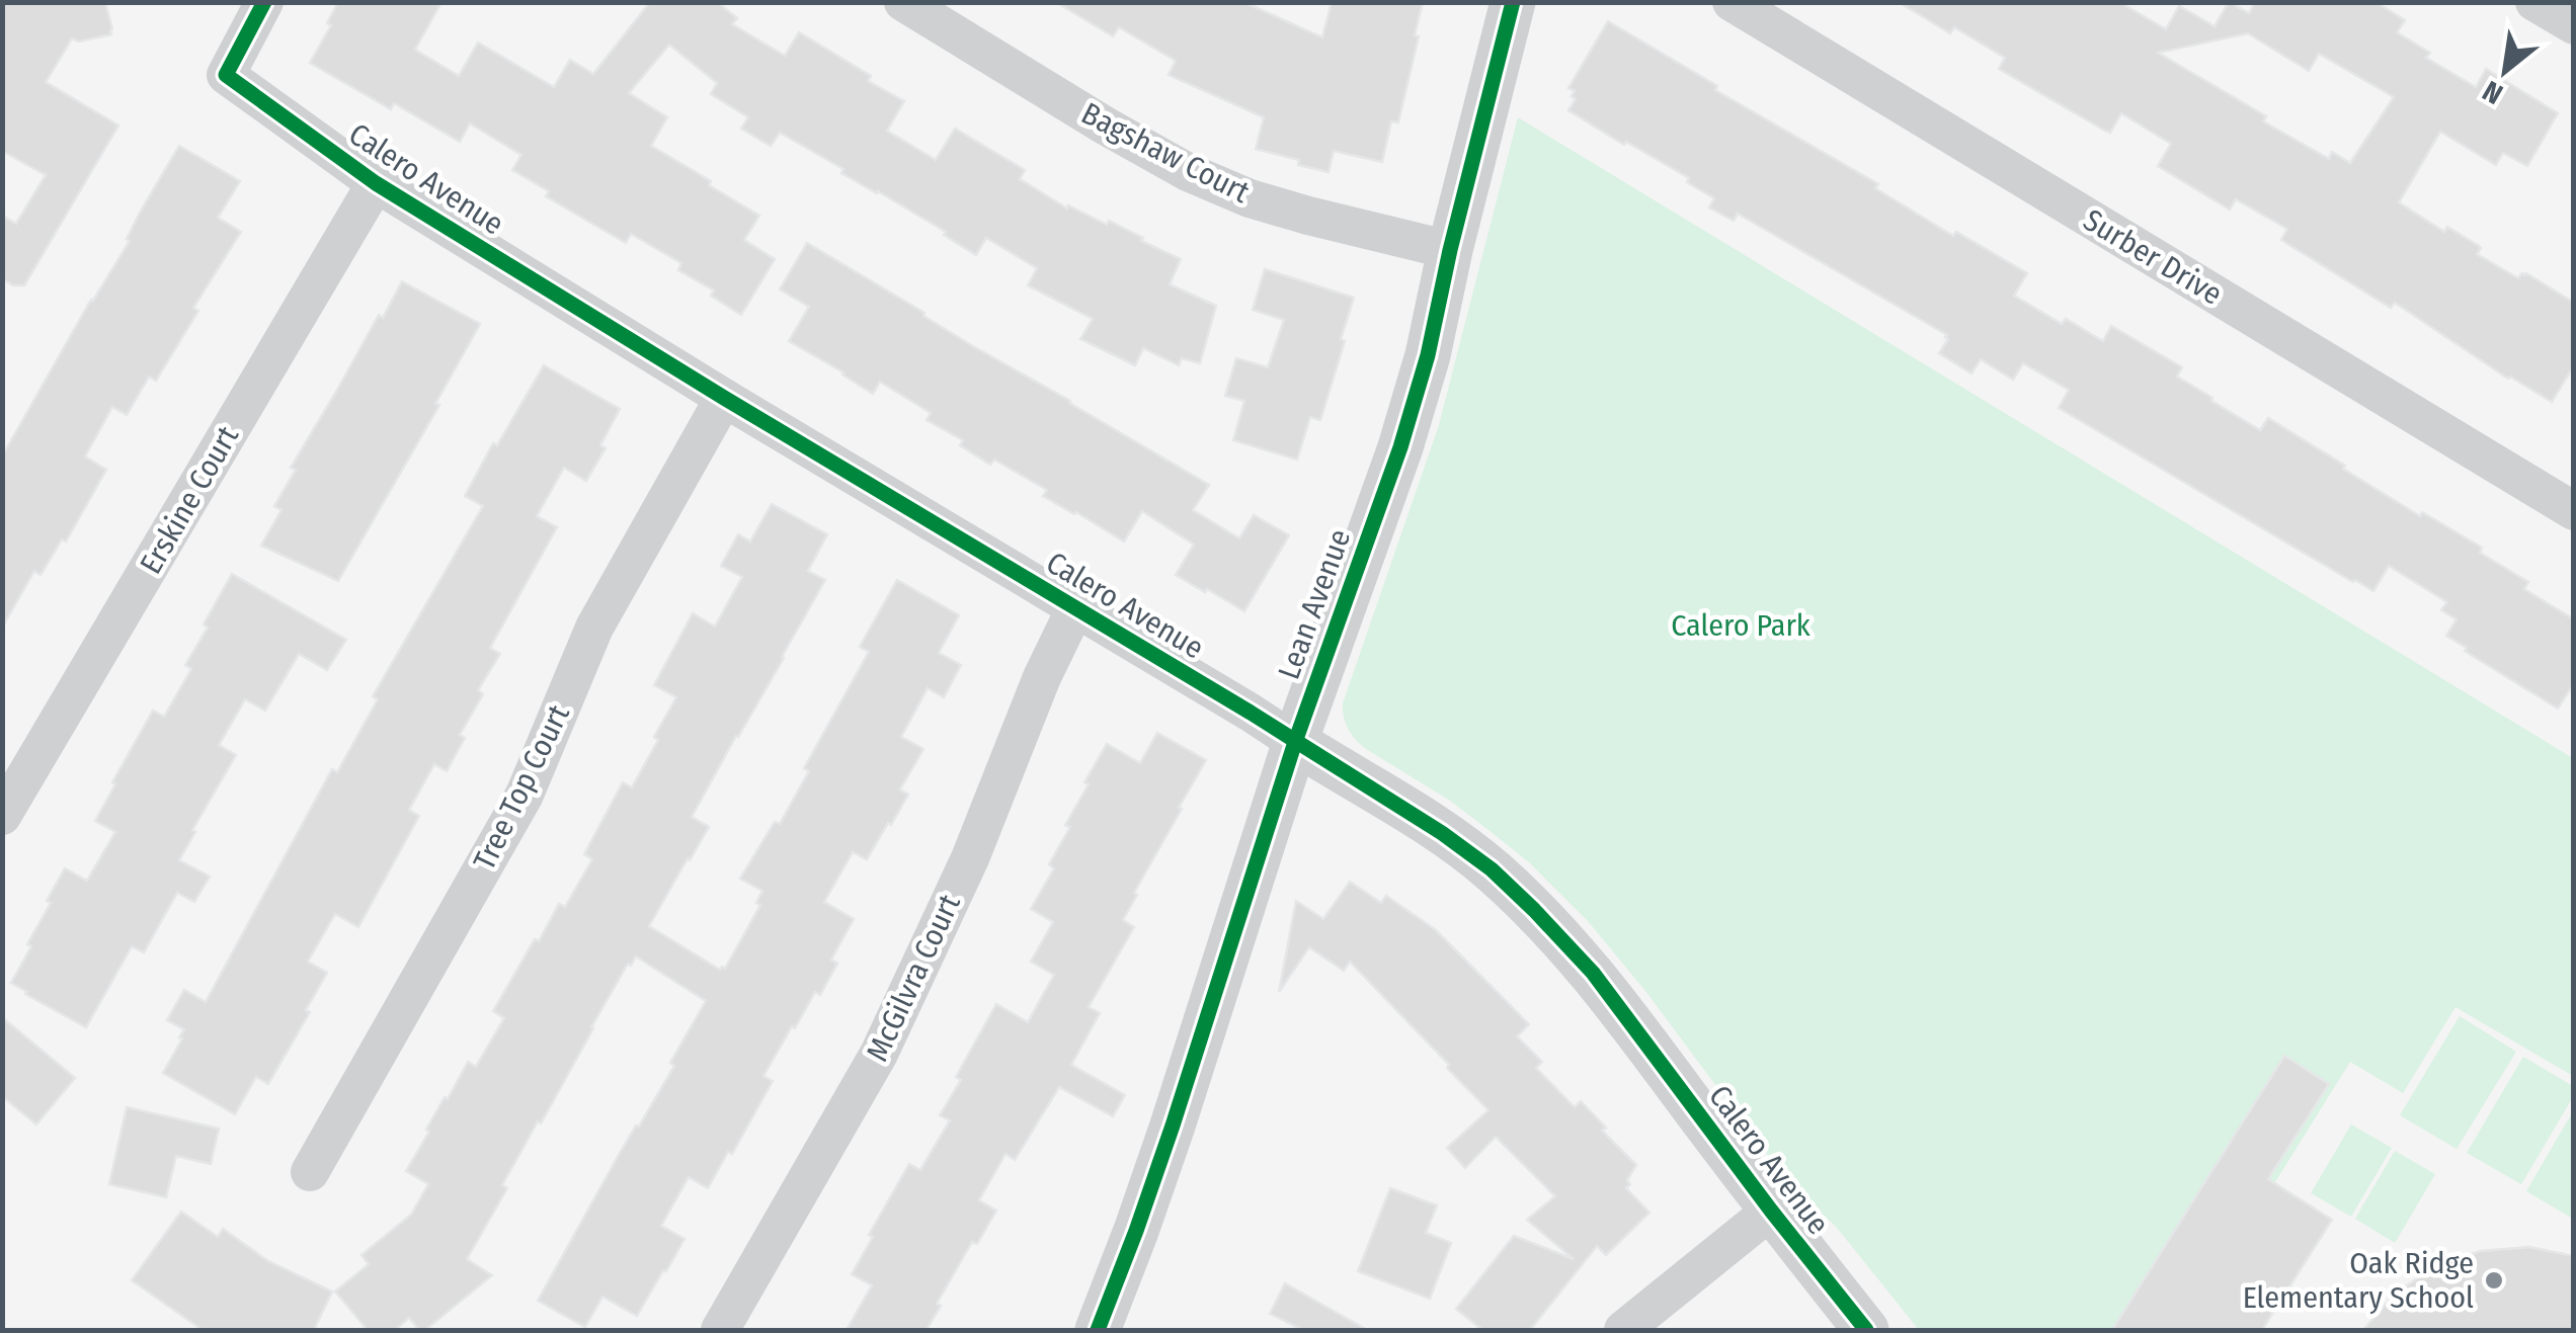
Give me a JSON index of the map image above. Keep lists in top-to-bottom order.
{
  "streets": {
    "street": [
      "Bagshaw Court",
      "Calero Avenue",
      "Surber Drive",
      "Erskine Court",
      "Lean Avenue",
      "Tree Top Court",
      "McGilvra Court"
    ]
  },
  "crossings": [
    ["Bagshaw Court", "Lean Avenue"],
    ["Calero Avenue", "Erskine Court"],
    ["Calero Avenue", "Lean Avenue"],
    ["Calero Avenue", "Tree Top Court"],
    ["Calero Avenue", "McGilvra Court"]
  ],
  "parks": ["Calero Park"],
  "places": ["Oak Ridge Elementary School"],
  "north": "bottom left"
}
